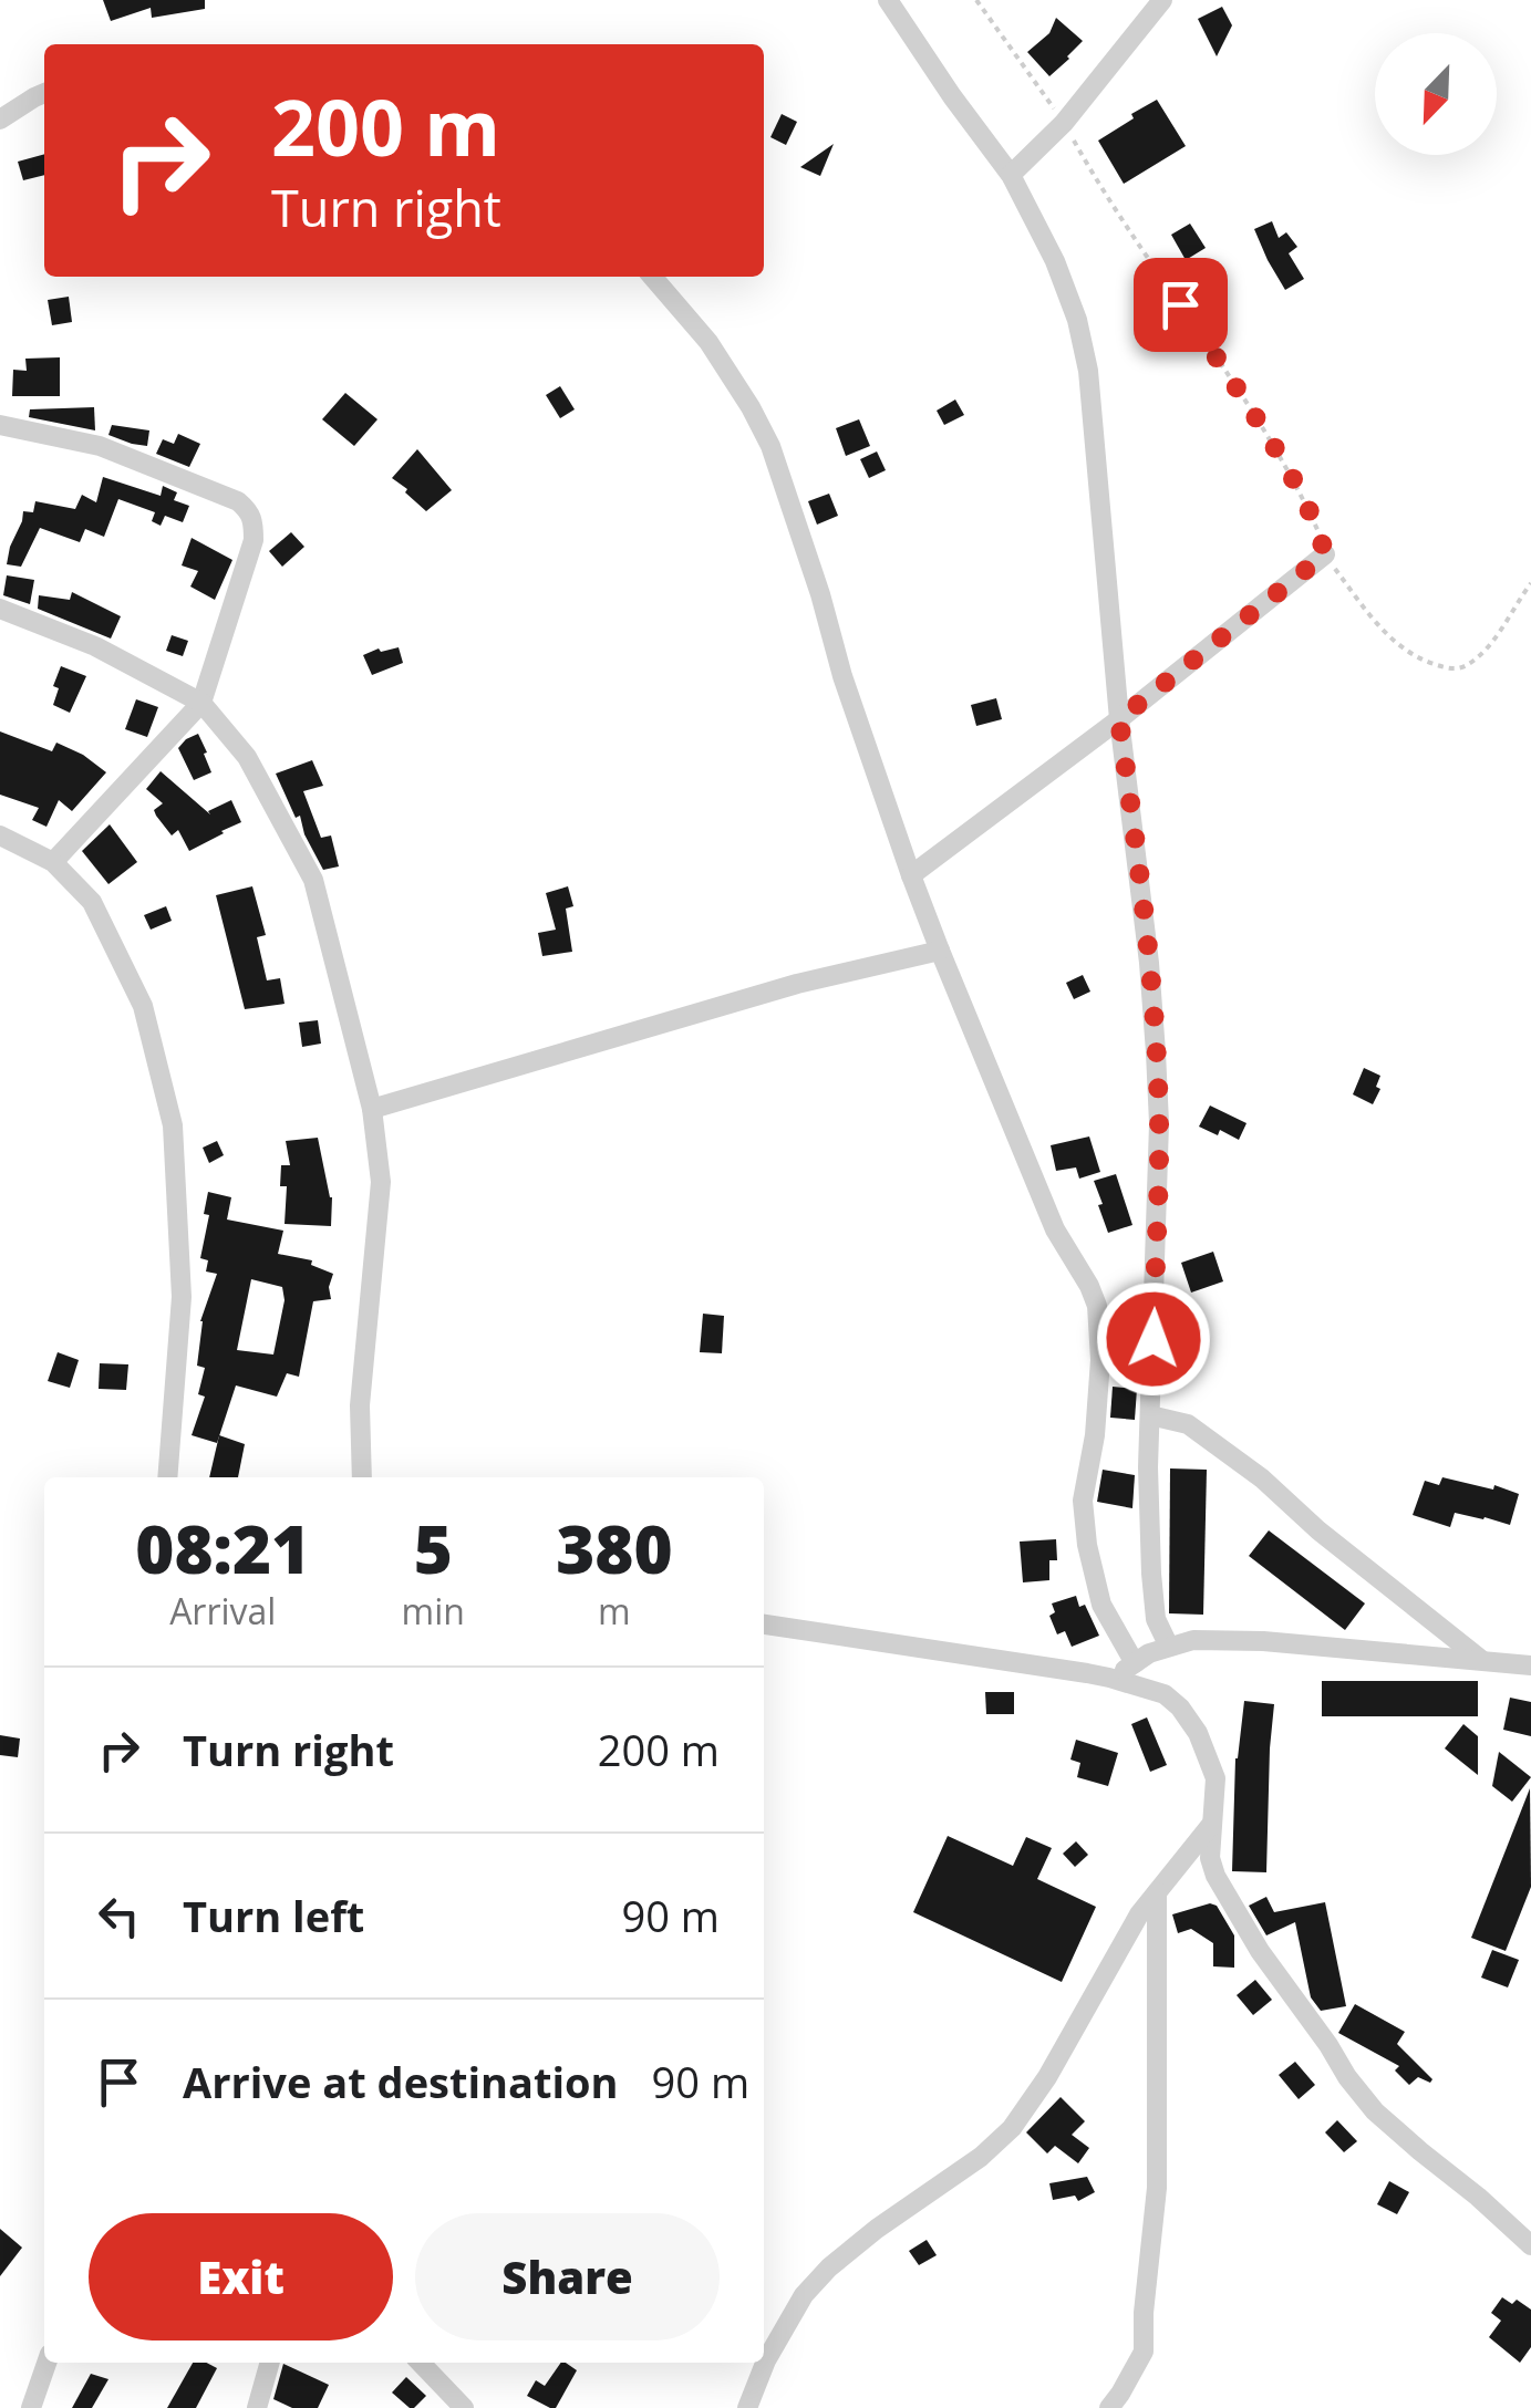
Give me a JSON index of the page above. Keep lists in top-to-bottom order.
{
  "north": "bottom left",
  "page": {
    "turn": ["200 m", "Turn right"],
    "eta": [
      "08:21",
      "Arrival",
      "5",
      "min",
      "380",
      "m"
    ],
    "list": [
      {
        "name": "Turn right",
        "value": "200 m"
      },
      {
        "name": "Turn left",
        "value": "90 m"
      },
      {
        "name": "Arrive at destination",
        "value": "90 m"
      }
    ],
    "buttons": ["Exit", "Share"]
  }
}
